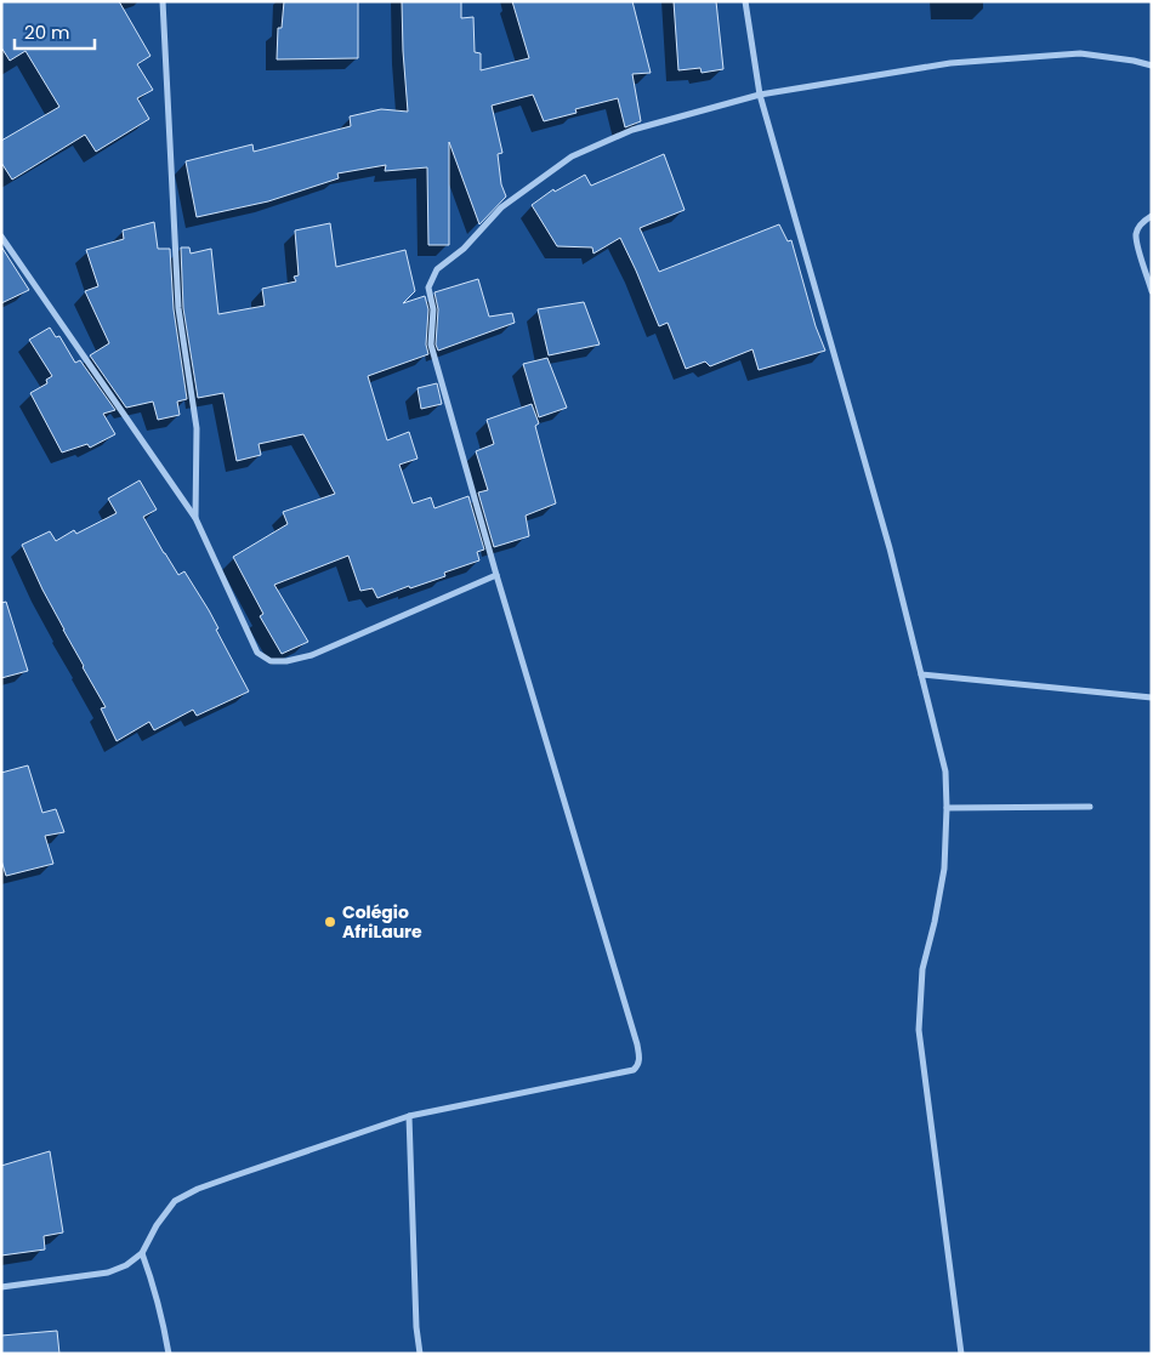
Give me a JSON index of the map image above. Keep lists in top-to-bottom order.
{
  "places": ["Colégio AfriLaure"],
  "scale_bar": "20 m"
}
